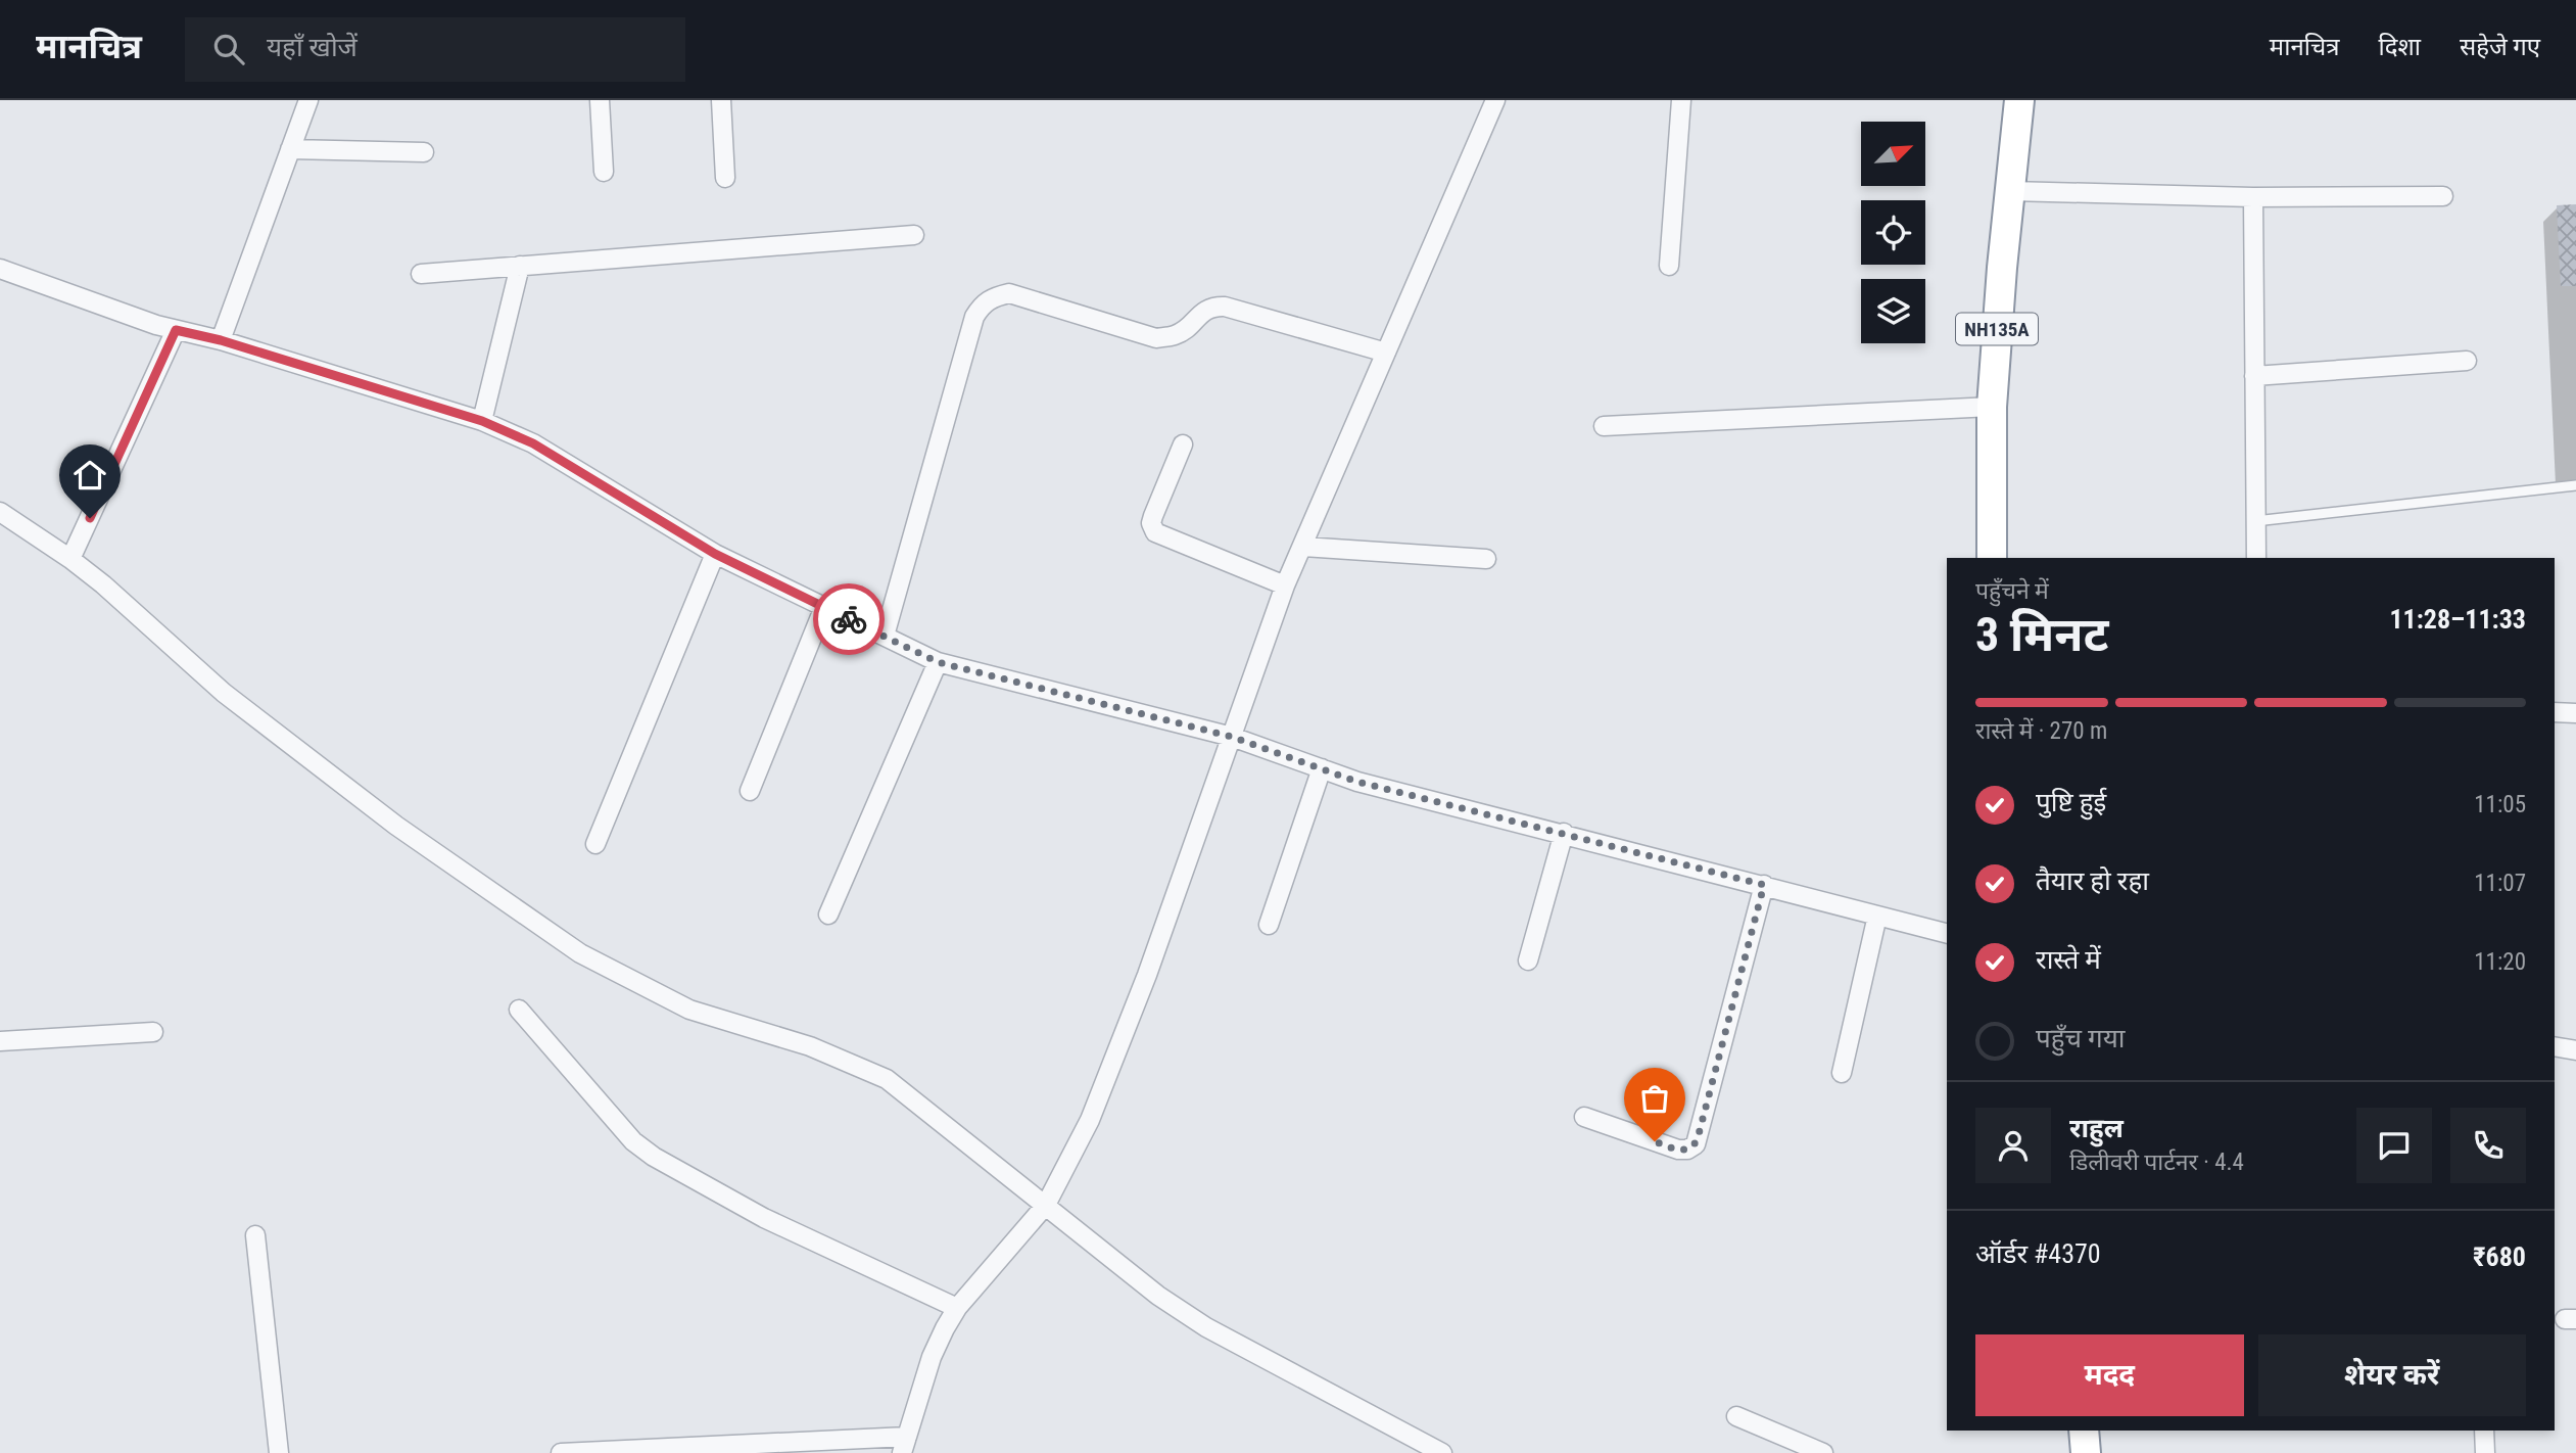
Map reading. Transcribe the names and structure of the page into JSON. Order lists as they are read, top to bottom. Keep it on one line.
{"streets":{"highway":["NH135A"]},"north":"top right","page":{"header":"मानचित्र","search":"यहाँ खोजें","nav":["मानचित्र","दिशा","सहेजे गए"],"heading":["3 मिनट","पहुँचने में","11:28–11:33"],"panel":["राहुल","डिलीवरी पार्टनर · 4.4","ऑर्डर #4370","₹680"],"bar":"रास्ते में · 270 m","list":[["पुष्टि हुई","11:05"],["तैयार हो रहा","11:07"],["रास्ते में","11:20"],"पहुँच गया"],"buttons":["मदद","शेयर करें"]}}
